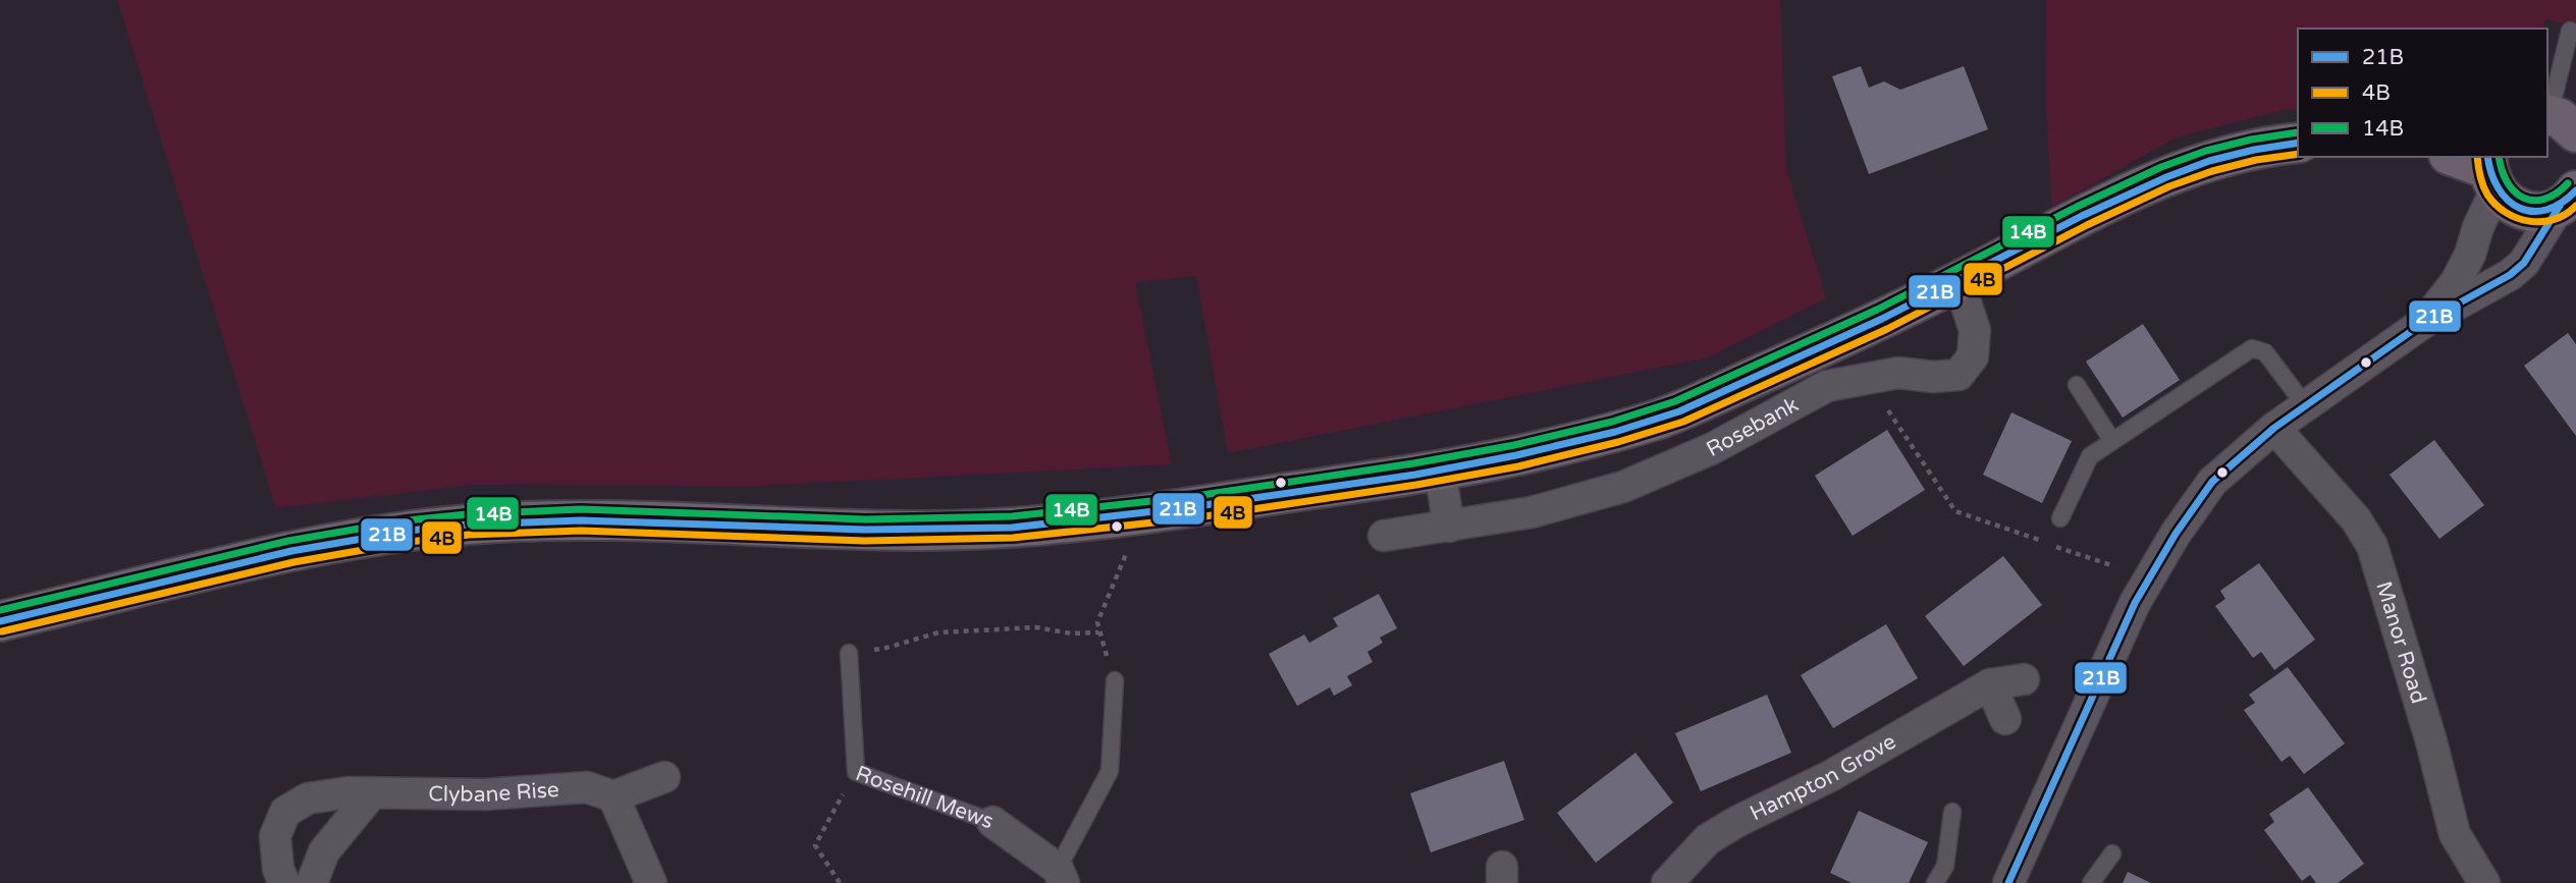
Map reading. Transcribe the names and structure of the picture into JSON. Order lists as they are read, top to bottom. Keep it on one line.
{"streets":{"street":["Rosebank","Manor Road","Hampton Grove","Clybane Rise","Rosehill Mews"]},"lines":["transit line 14B","transit line 21B","transit line 4B"],"legend":["21B","4B","14B"]}
